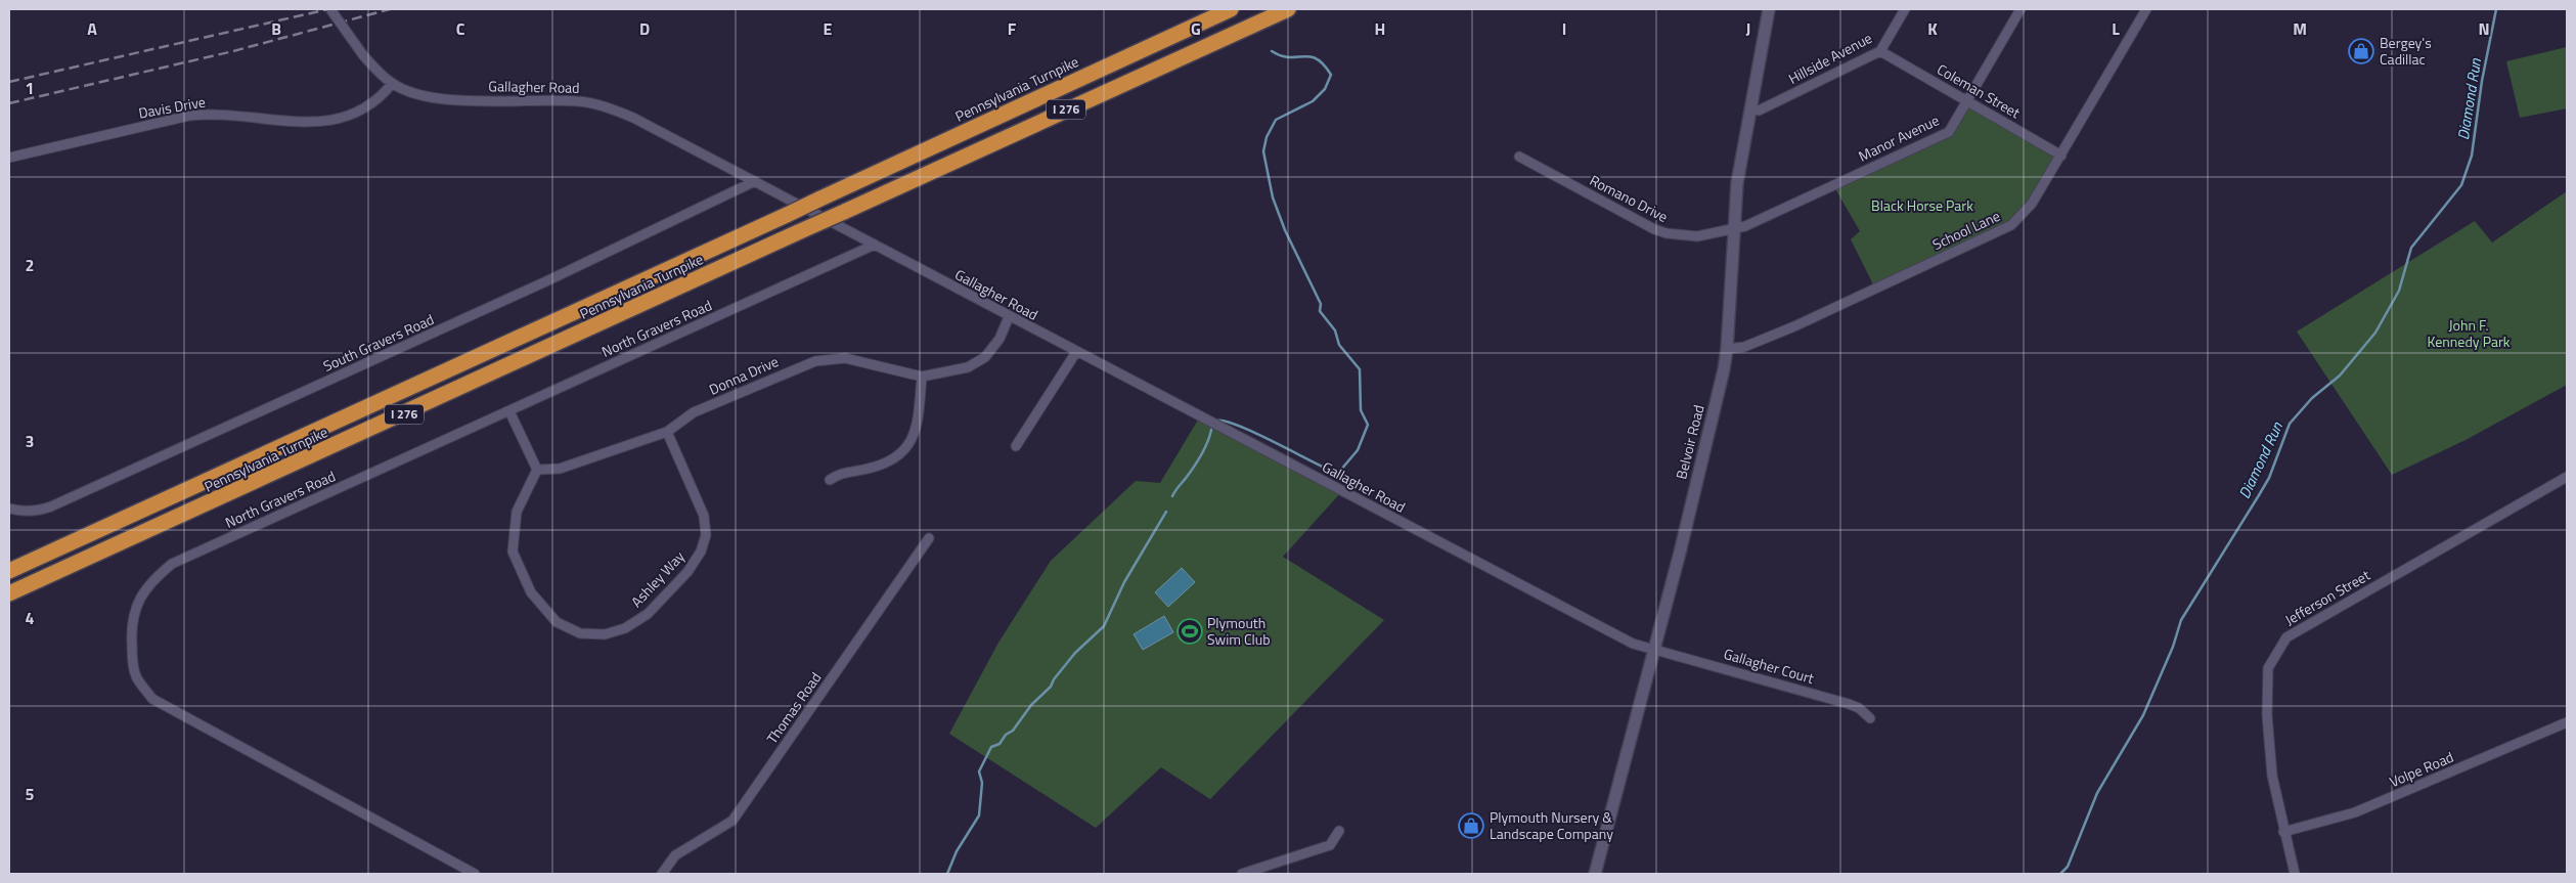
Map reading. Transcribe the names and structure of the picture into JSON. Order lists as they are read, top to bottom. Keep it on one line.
{"streets":{"highway":["Pennsylvania Turnpike","I 276"],"street":["Hillside Avenue","Gallagher Road","Coleman Street","Davis Drive","Manor Avenue","Romano Drive","School Lane","North Gravers Road","South Gravers Road","Donna Drive","Belvoir Road","Ashley Way","Jefferson Street","Gallagher Court","Thomas Road","Volpe Road"]},"crossings":[["Hillside Avenue","Coleman Street"],["Hillside Avenue","Belvoir Road"],["Gallagher Road","Davis Drive"],["Gallagher Road","North Gravers Road"],["Gallagher Road","South Gravers Road"],["Gallagher Road","Donna Drive"],["Gallagher Road","Belvoir Road"],["Gallagher Road","Gallagher Court"],["Coleman Street","Manor Avenue"],["Coleman Street","School Lane"],["Manor Avenue","Romano Drive"],["Manor Avenue","Belvoir Road"],["Romano Drive","Belvoir Road"],["School Lane","Belvoir Road"],["Donna Drive","Ashley Way"],["Belvoir Road","Gallagher Court"],["Jefferson Street","Volpe Road"]],"water":["Diamond Run"],"parks":["Black Horse Park","John F. Kennedy Park"],"places":{"shop":["Bergey's Cadillac","Plymouth Nursery & Landscape Company"],"sports":["Plymouth Swim Club"]},"grid":{"columns":["A","B","C","D","E","F","G","H","I","J","K","L","M","N"],"rows":["1","2","3","4","5"]}}
